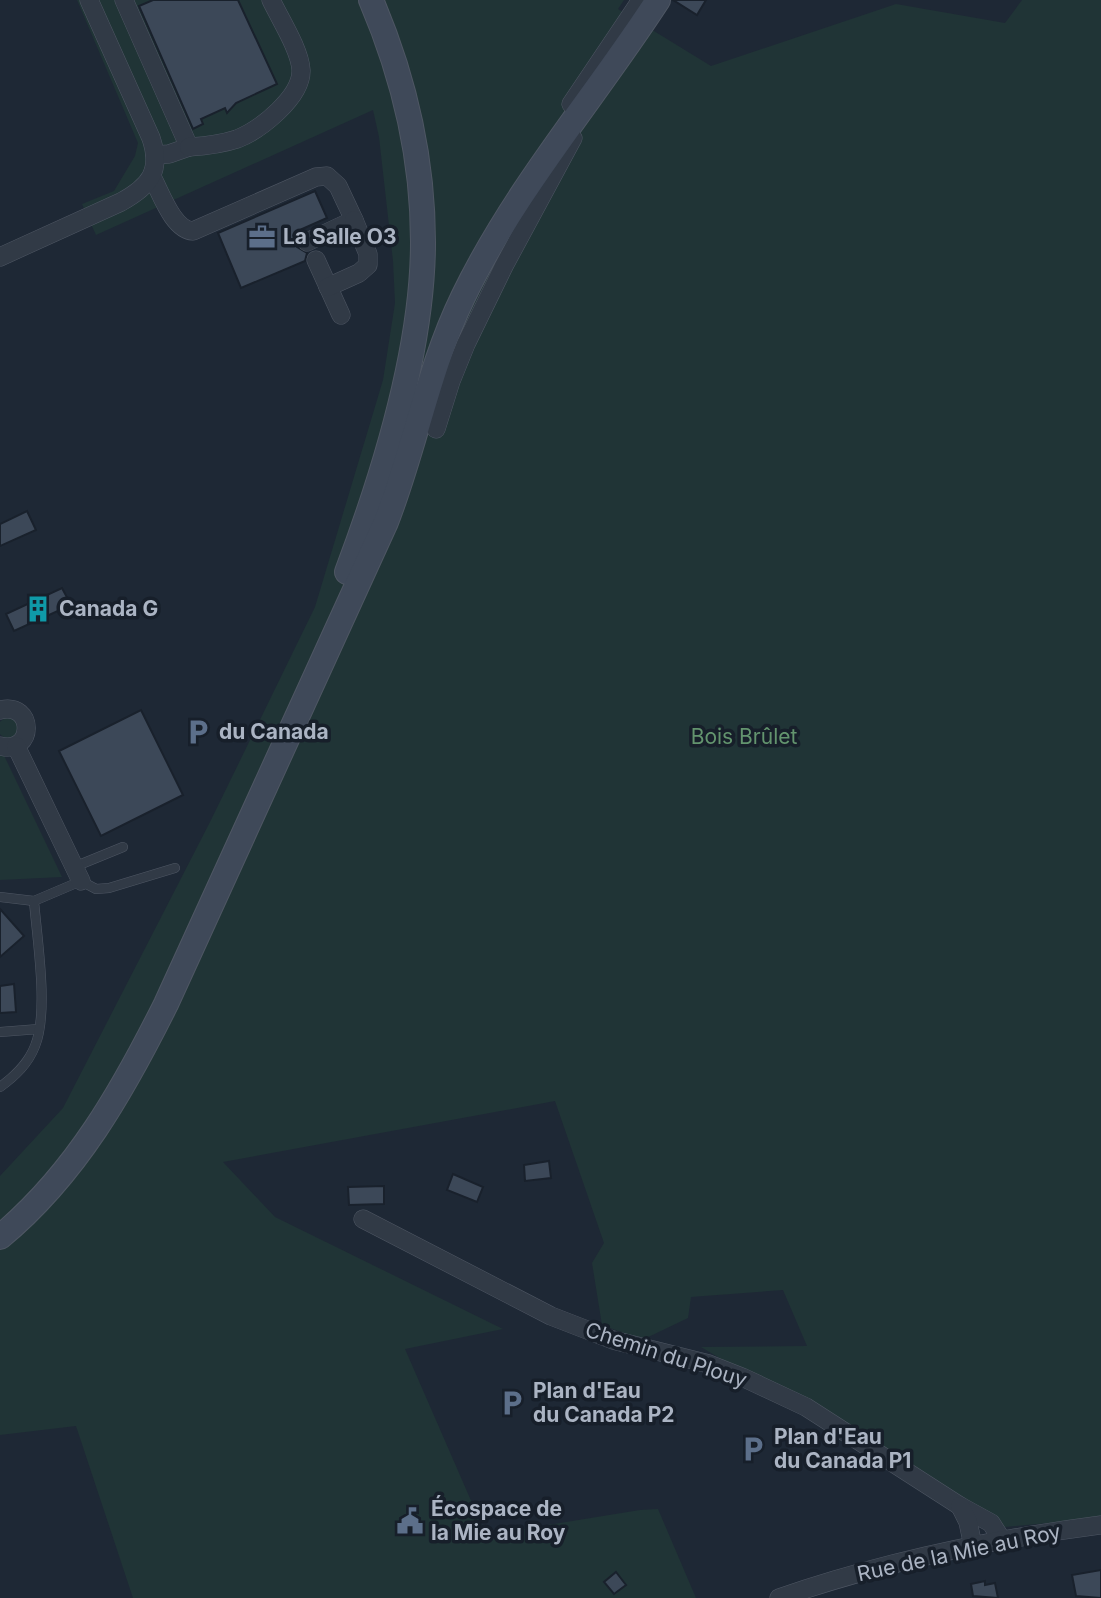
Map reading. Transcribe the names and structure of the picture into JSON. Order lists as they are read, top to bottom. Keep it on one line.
{"streets":{"street":["Chemin du Plouy","Rue de la Mie au Roy"]},"crossings":[["Chemin du Plouy","Rue de la Mie au Roy"]],"parks":["Bois Brûlet"],"places":{"office":["La Salle O3"],"building":["Canada G"],"parking":["du Canada","Plan d'Eau du Canada P2","Plan d'Eau du Canada P1"],"public building":["Écospace de la Mie au Roy"]}}
